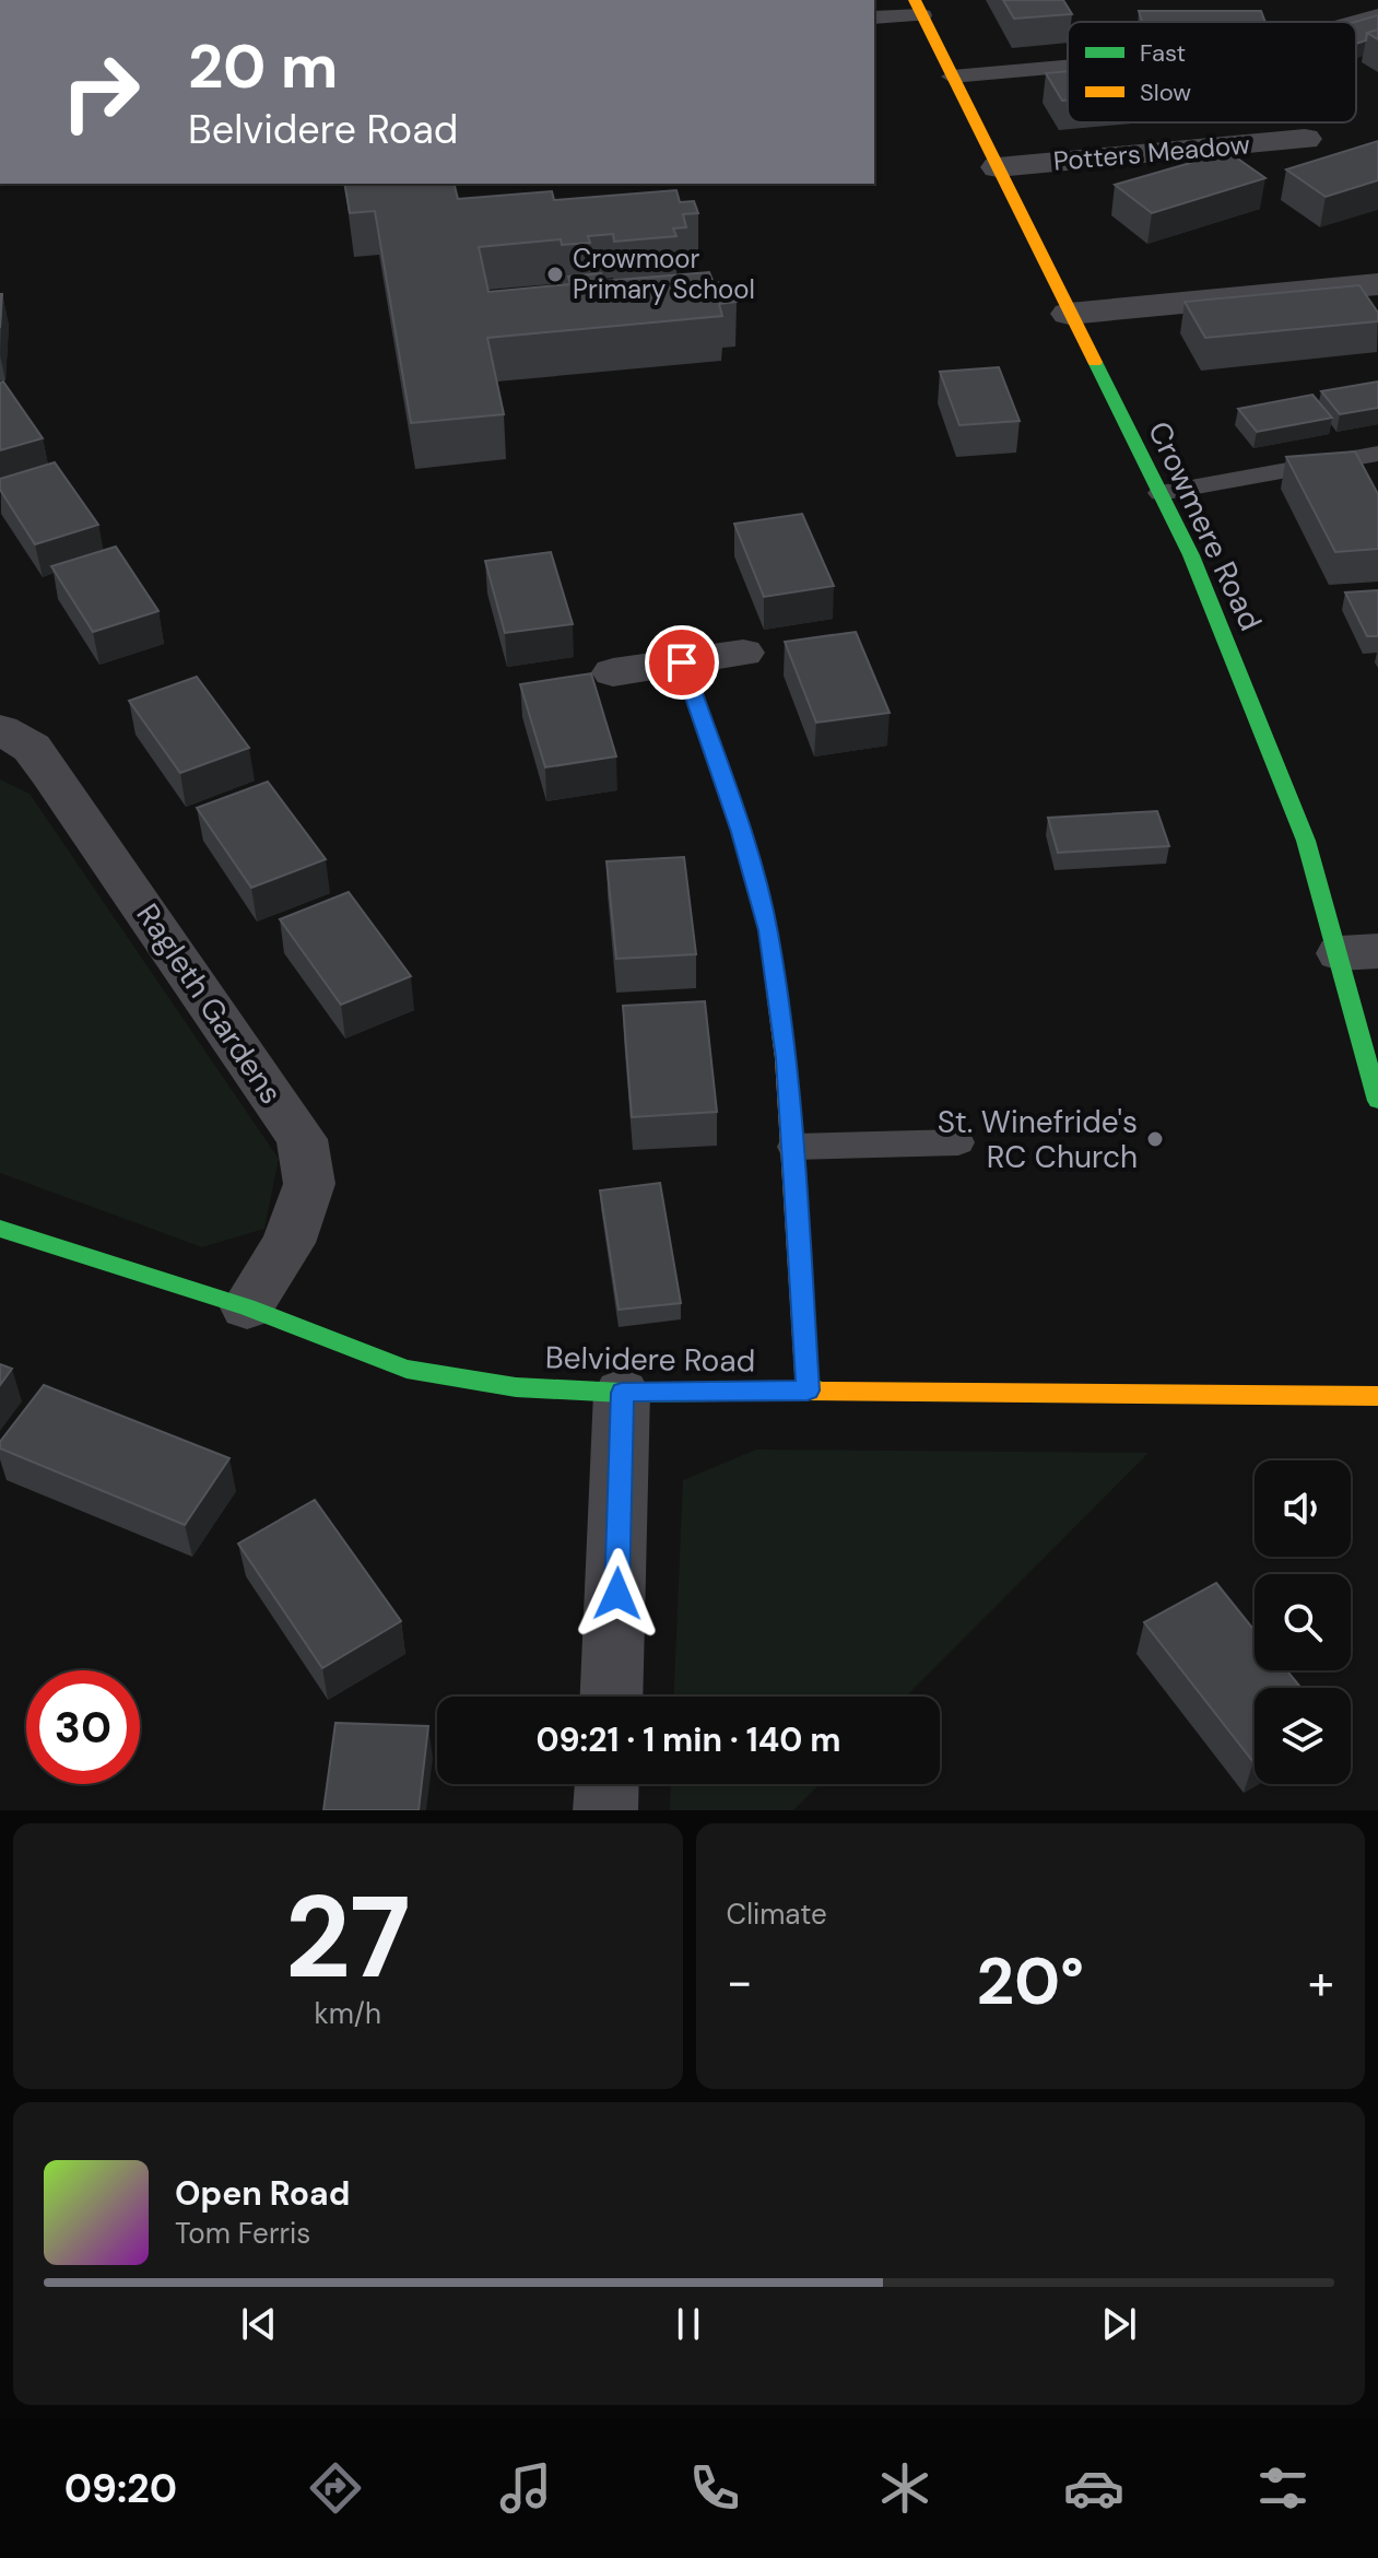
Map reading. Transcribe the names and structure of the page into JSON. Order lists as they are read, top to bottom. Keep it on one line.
{"streets":{"street":["Potters Meadow","Crowmere Road","Ragleth Gardens","Belvidere Road"]},"crossings":[["Potters Meadow","Crowmere Road"],["Ragleth Gardens","Belvidere Road"]],"places":["Crowmoor Primary School","St. Winefride's RC Church"],"legend":["Fast","Slow"],"page":{"turn":["20 m","Belvidere Road"],"limit":"30","trip":"09:21 · 1 min · 140 m","tile":[["27","km/h"],"Climate"],"heat":["−","20°","+"],"song":["Open Road","Tom Ferris"],"tabs":"09:20"}}
